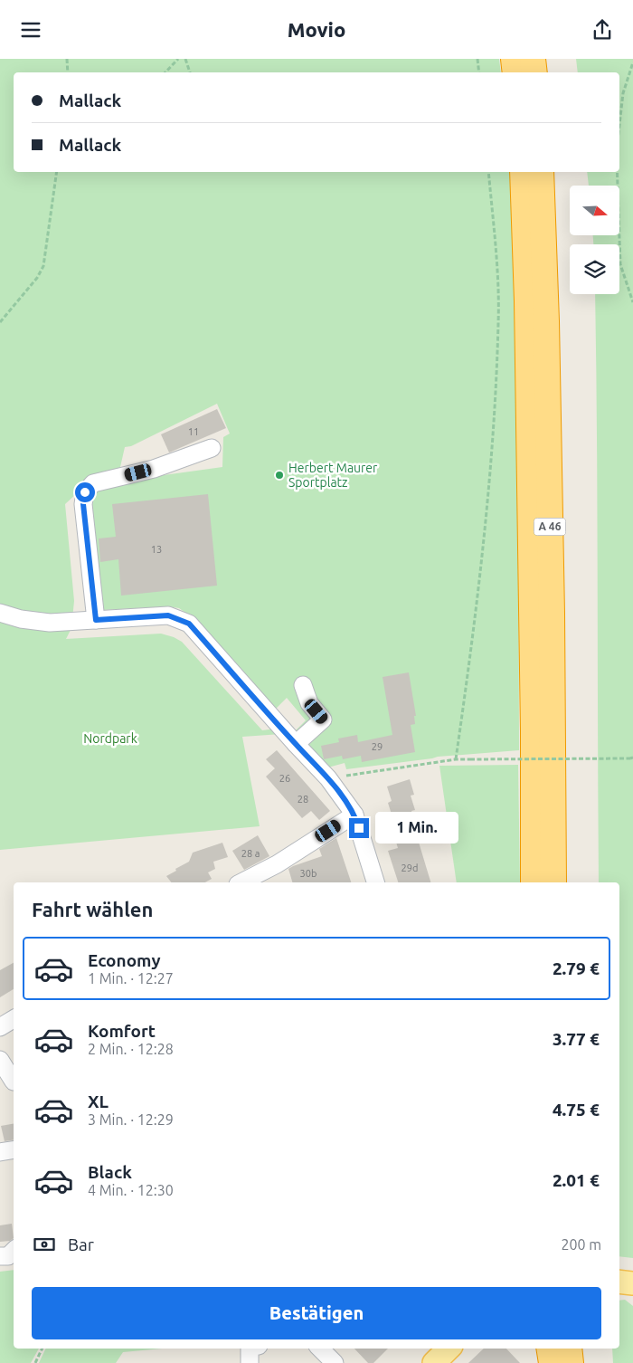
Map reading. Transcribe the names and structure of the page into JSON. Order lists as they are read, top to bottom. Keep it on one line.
{"streets":{"highway":["A 46"]},"parks":["Nordpark"],"places":["Herbert Maurer Sportplatz"],"house_numbers":["11","13","29","26","28","28 a","29d","30b"],"north":"right","page":{"header":"Movio","banner":["Mallack","Mallack"],"bubble":"1 Min.","heading":"Fahrt wählen","list":[{"name":"Economy","note":"1 Min. · 12:27","value":"2.79 €"},{"name":"Komfort","note":"2 Min. · 12:28","value":"3.77 €"},{"name":"XL","note":"3 Min. · 12:29","value":"4.75 €"},{"name":"Black","note":"4 Min. · 12:30","value":"2.01 €"}],"pay":["Bar","200 m"],"buttons":"Bestätigen"}}
